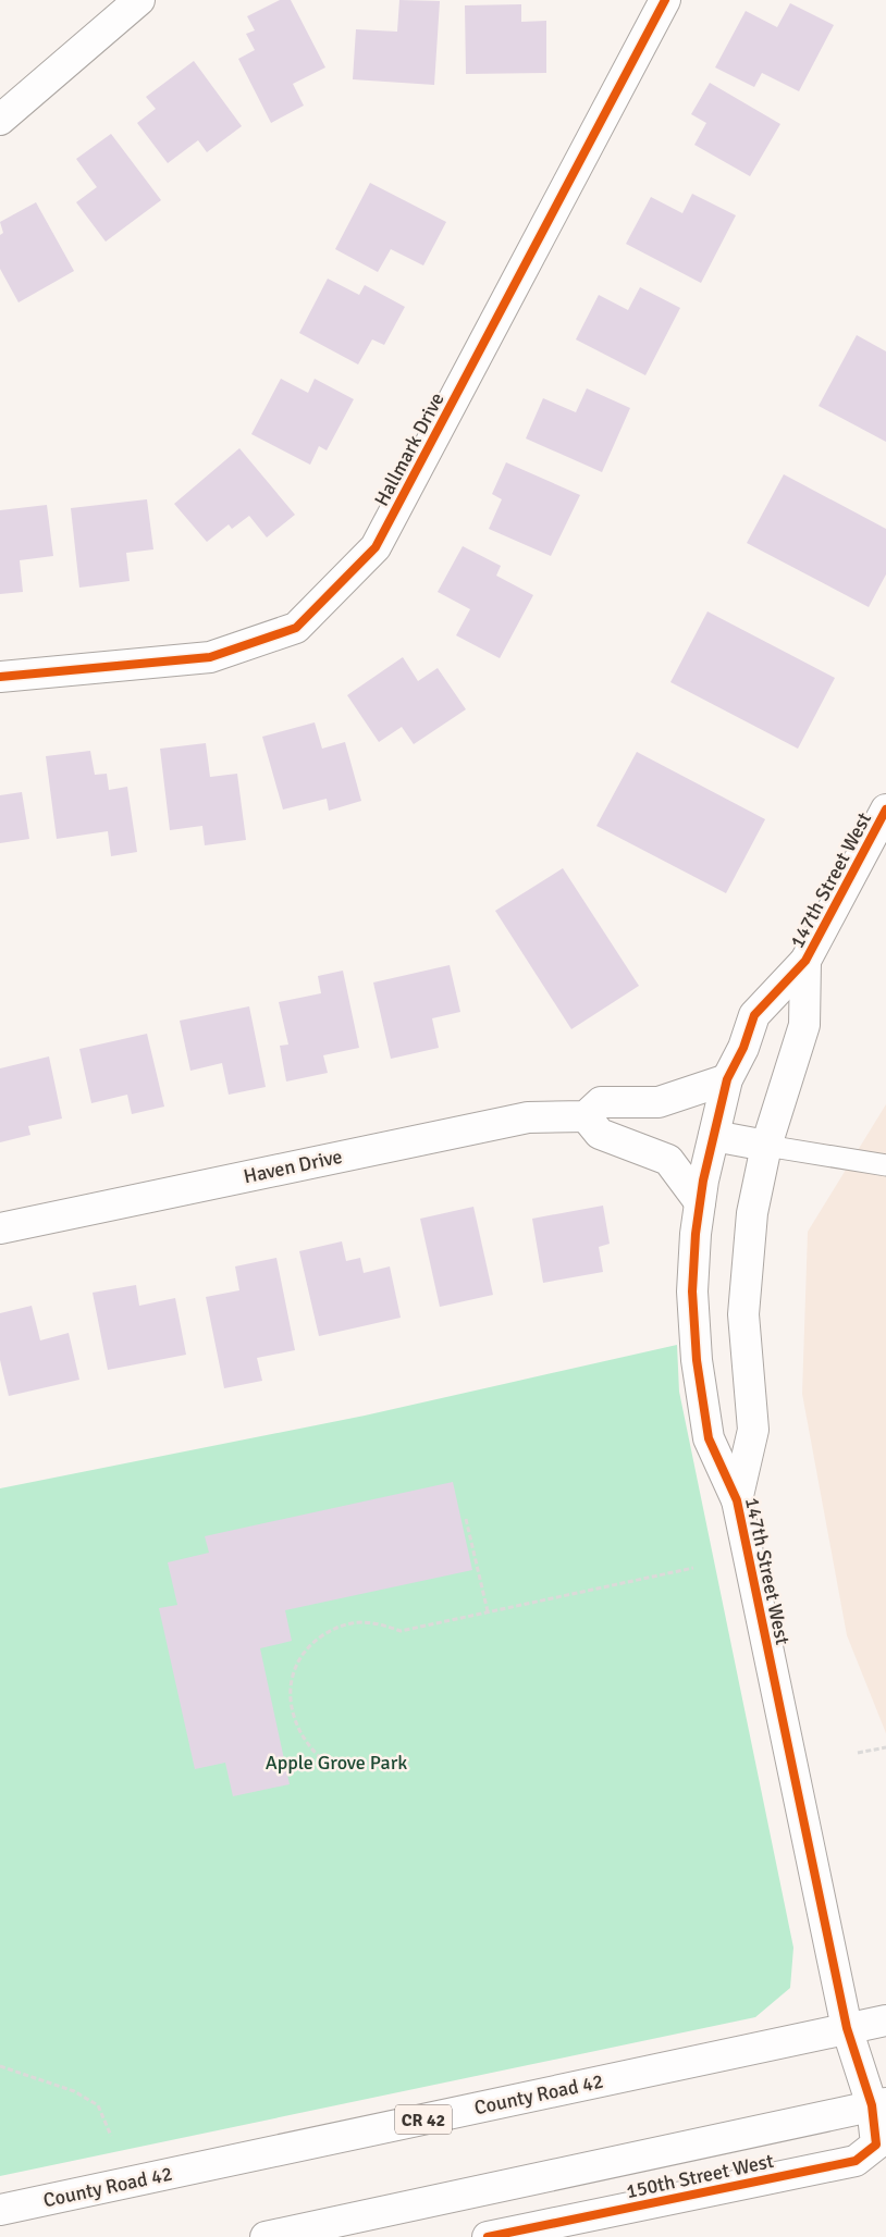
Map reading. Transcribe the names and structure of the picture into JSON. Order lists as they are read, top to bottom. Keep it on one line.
{"streets":{"main road":["Hallmark Drive","147th Street West","Haven Drive","County Road 42","CR 42","150th Street West"]},"crossings":[["147th Street West","County Road 42"],["147th Street West","150th Street West"]],"parks":["Apple Grove Park"]}
